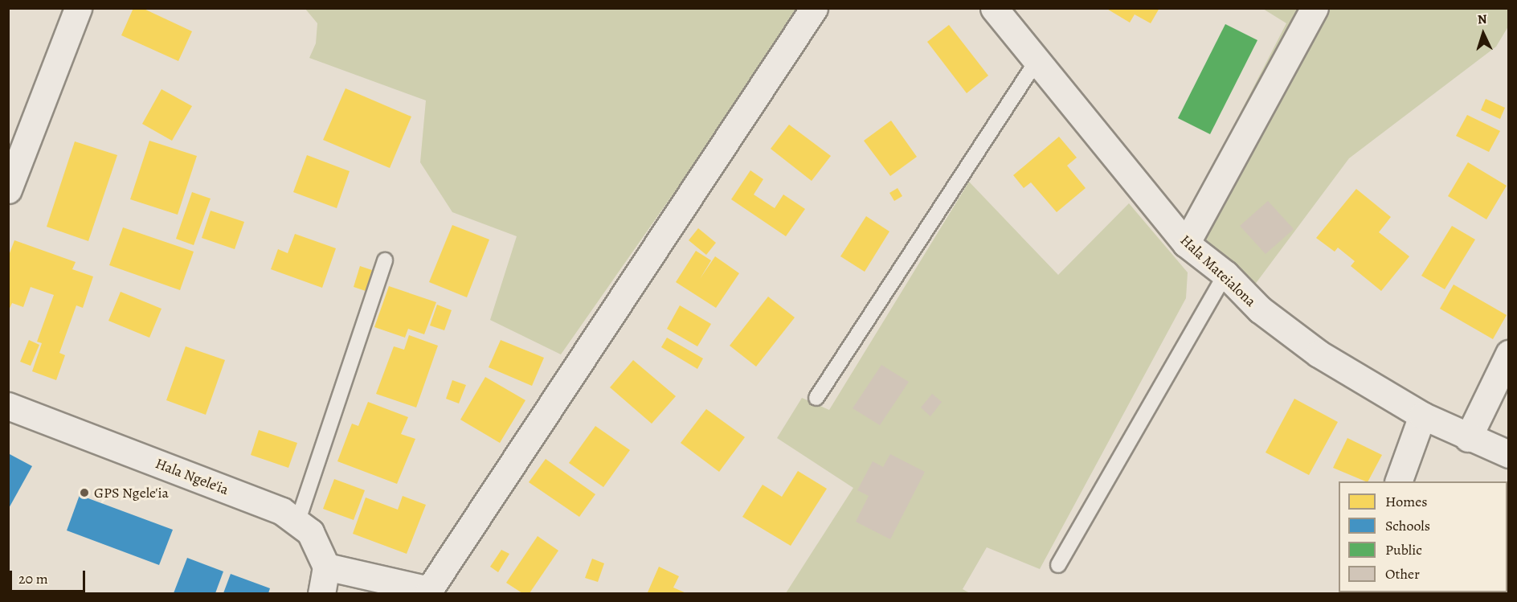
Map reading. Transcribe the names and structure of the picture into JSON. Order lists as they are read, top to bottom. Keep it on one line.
{"streets":{"street":["Hala Mateialona","Hala Ngele'ia"]},"places":["GPS Ngele'ia"],"legend":["Homes","Schools","Public","Other"],"scale_bar":"20 m","north":"top"}
